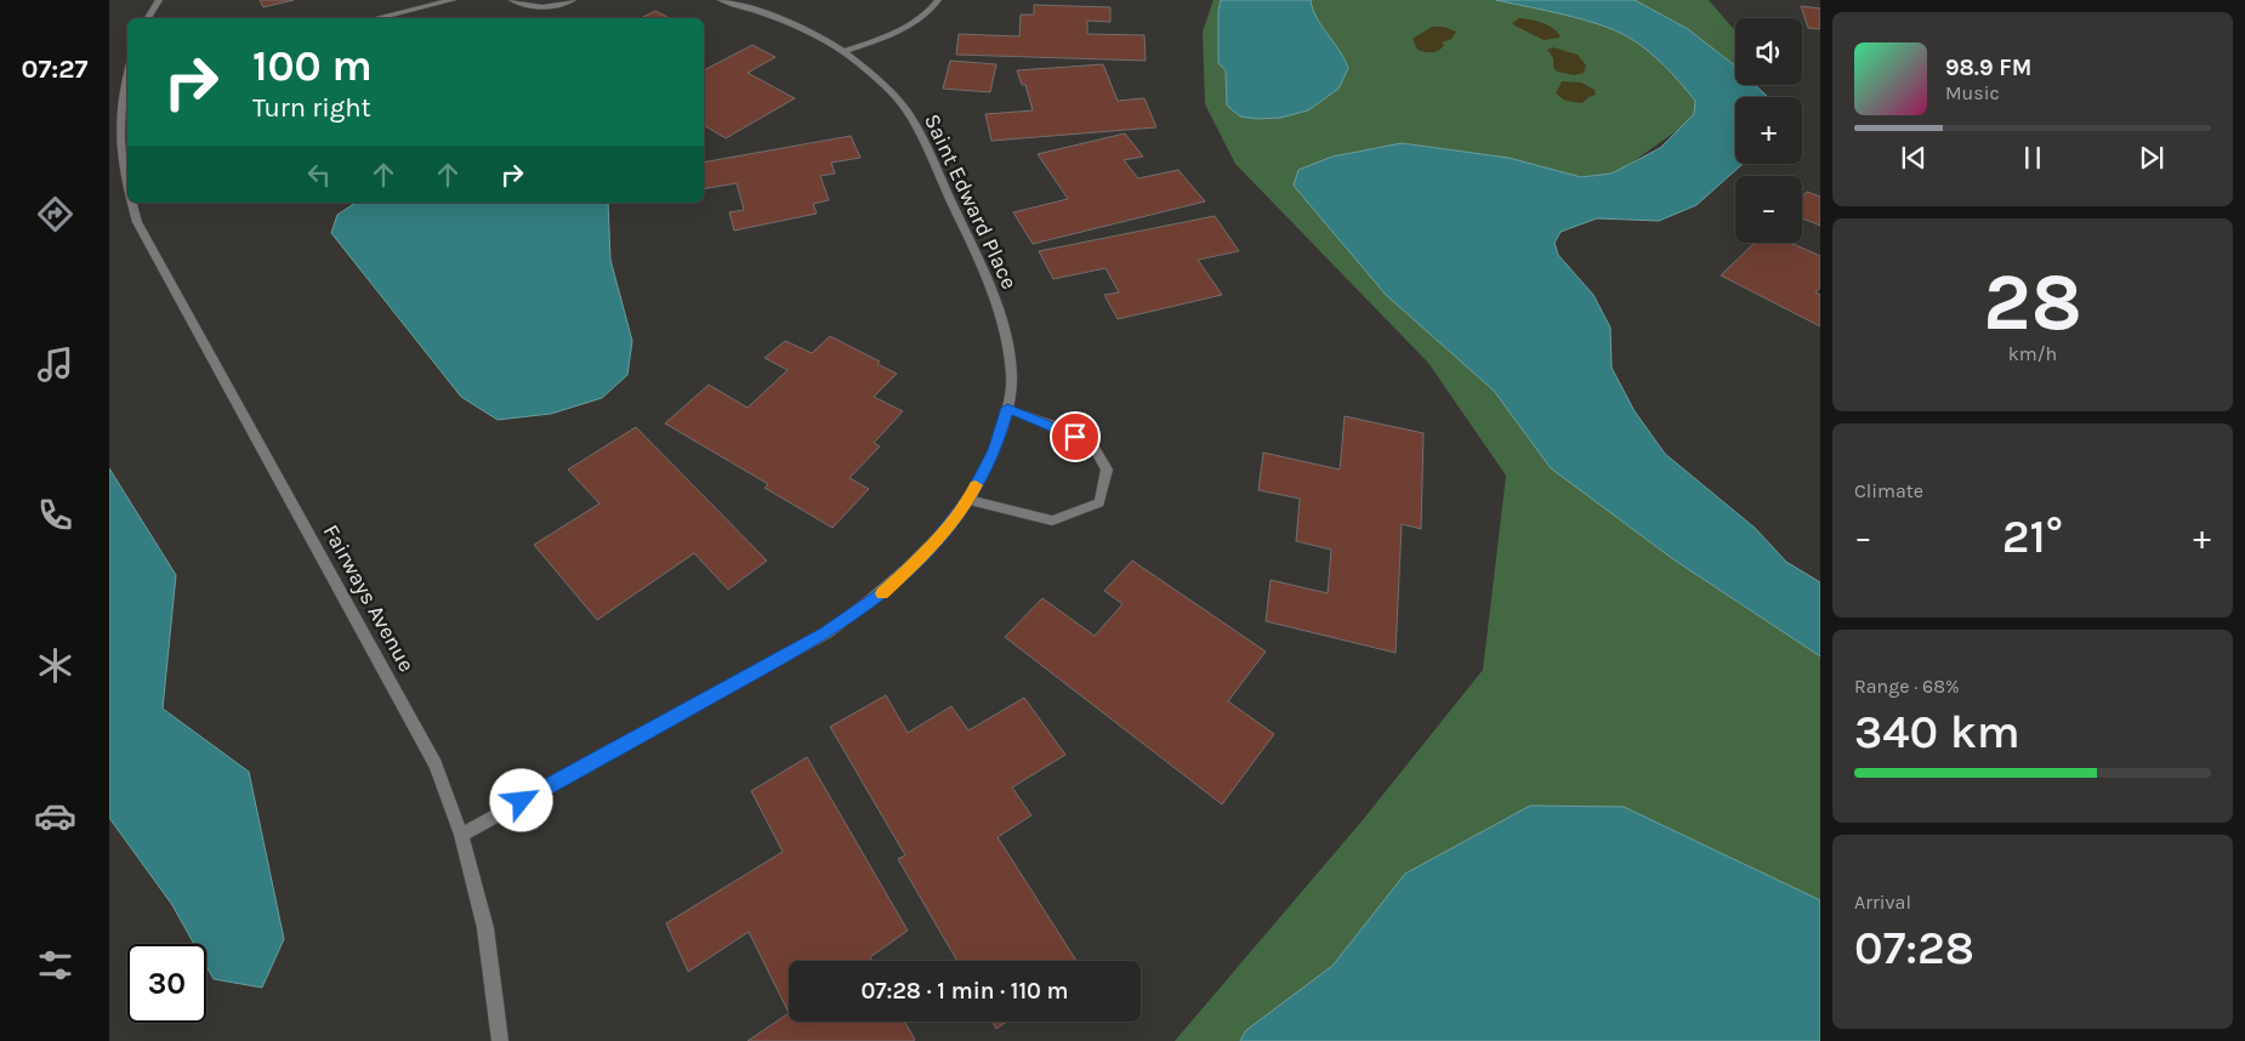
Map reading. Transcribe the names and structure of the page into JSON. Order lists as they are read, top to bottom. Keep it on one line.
{"streets":{"street":["Saint Edward Place","Fairways Avenue"]},"crossings":[["Saint Edward Place","Fairways Avenue"]],"page":{"tabs":"07:27","map_buttons":["+","−"],"turn":["100 m","Turn right"],"song":["98.9 FM","Music"],"tile":[["28","km/h"],"Climate",["Range · 68%","340 km"],["Arrival","07:28"]],"heat":["−","21°","+"],"limit":"30","trip":"07:28 · 1 min · 110 m"}}
